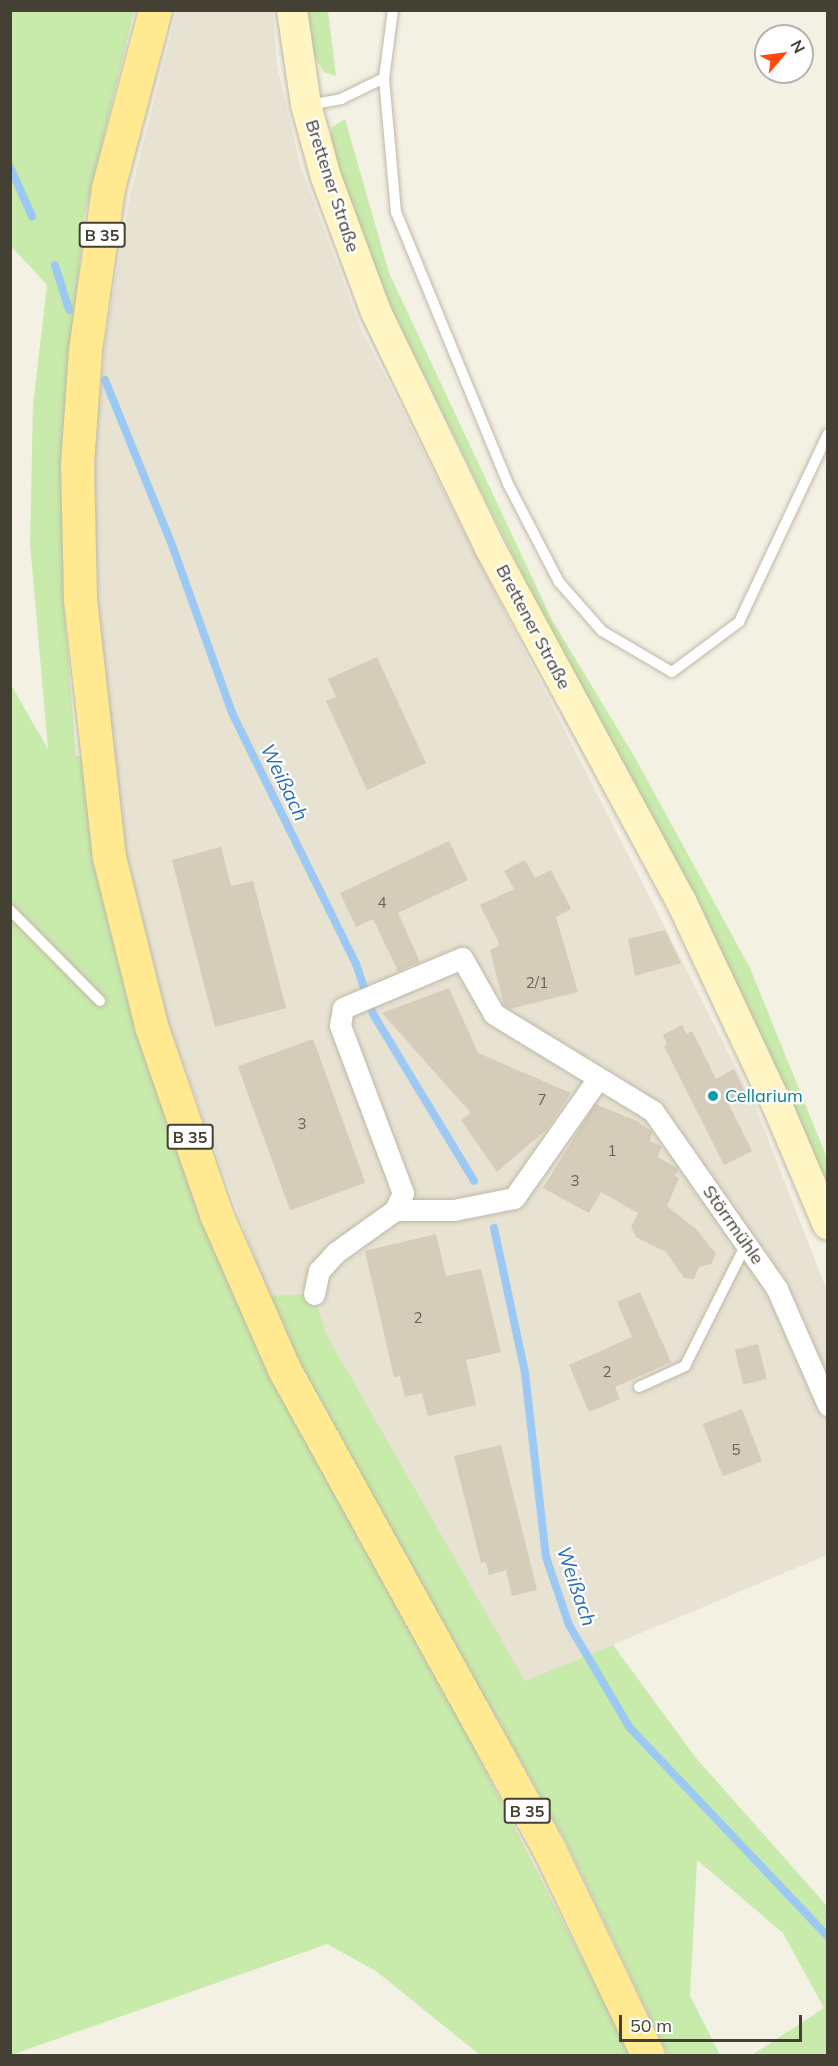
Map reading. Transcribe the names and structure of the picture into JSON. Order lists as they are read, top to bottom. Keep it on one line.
{"streets":{"main road":["B 35"],"street":["Brettener Straße","Störrmühle"]},"water":["Weißach"],"places":["Cellarium"],"house_numbers":["4","2/1","7","3","1","3","2","2","5"],"scale_bar":"50 m","north":"top right"}
